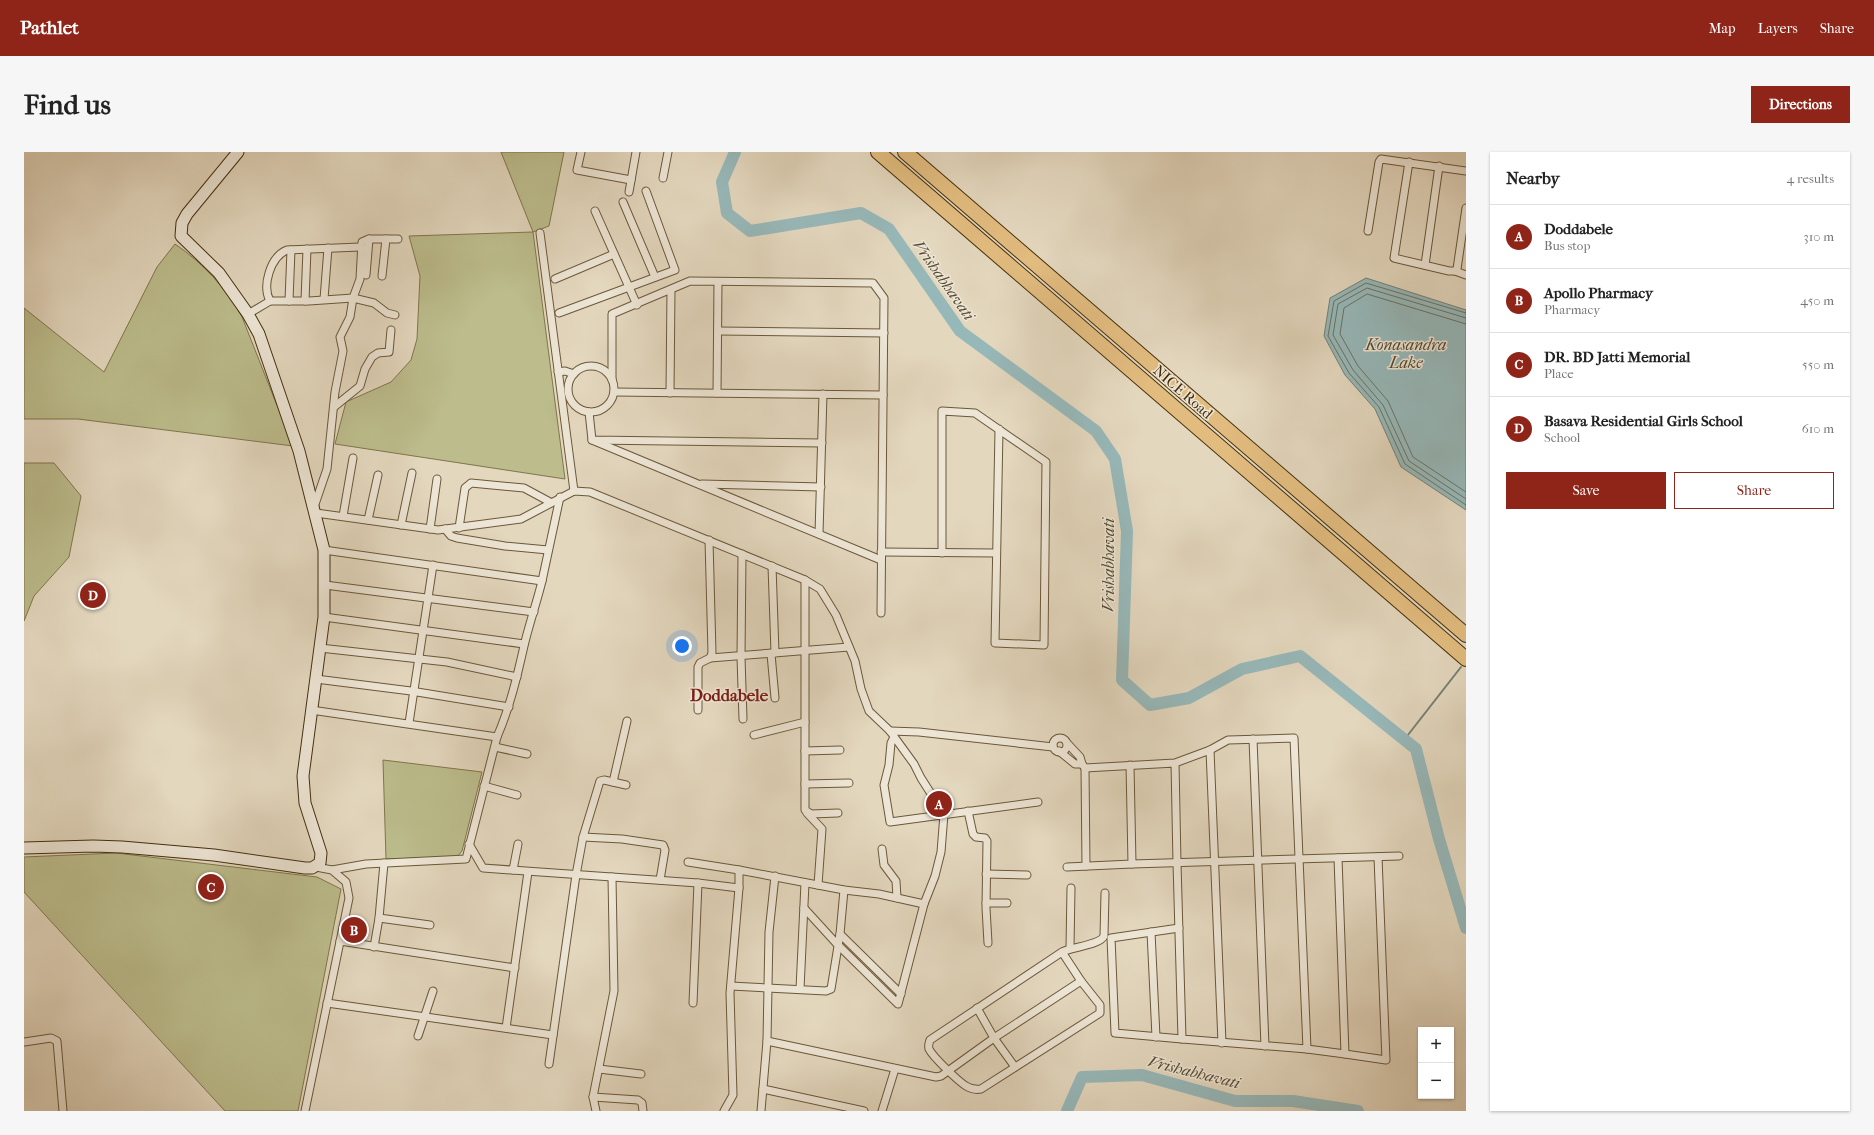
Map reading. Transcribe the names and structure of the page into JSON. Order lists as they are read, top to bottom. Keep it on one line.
{"streets":{"highway":["NICE Road"]},"districts":["Doddabele"],"water":["Vrishabhavati","Konasandra Lake"],"page":{"header":"Pathlet","nav":["Map","Layers","Share"],"buttons":["Directions",["Save","Share"]],"title":"Find us","heading":["Nearby","4 results"],"list":[{"mark":"A","name":"Doddabele","note":"Bus stop","value":"310 m"},{"mark":"B","name":"Apollo Pharmacy","note":"Pharmacy","value":"450 m"},{"mark":"C","name":"DR. BD Jatti Memorial","note":"Place","value":"550 m"},{"mark":"D","name":"Basava Residential Girls School","note":"School","value":"610 m"}],"pins":["D","A","C","B"],"map_buttons":["+","−"]}}
